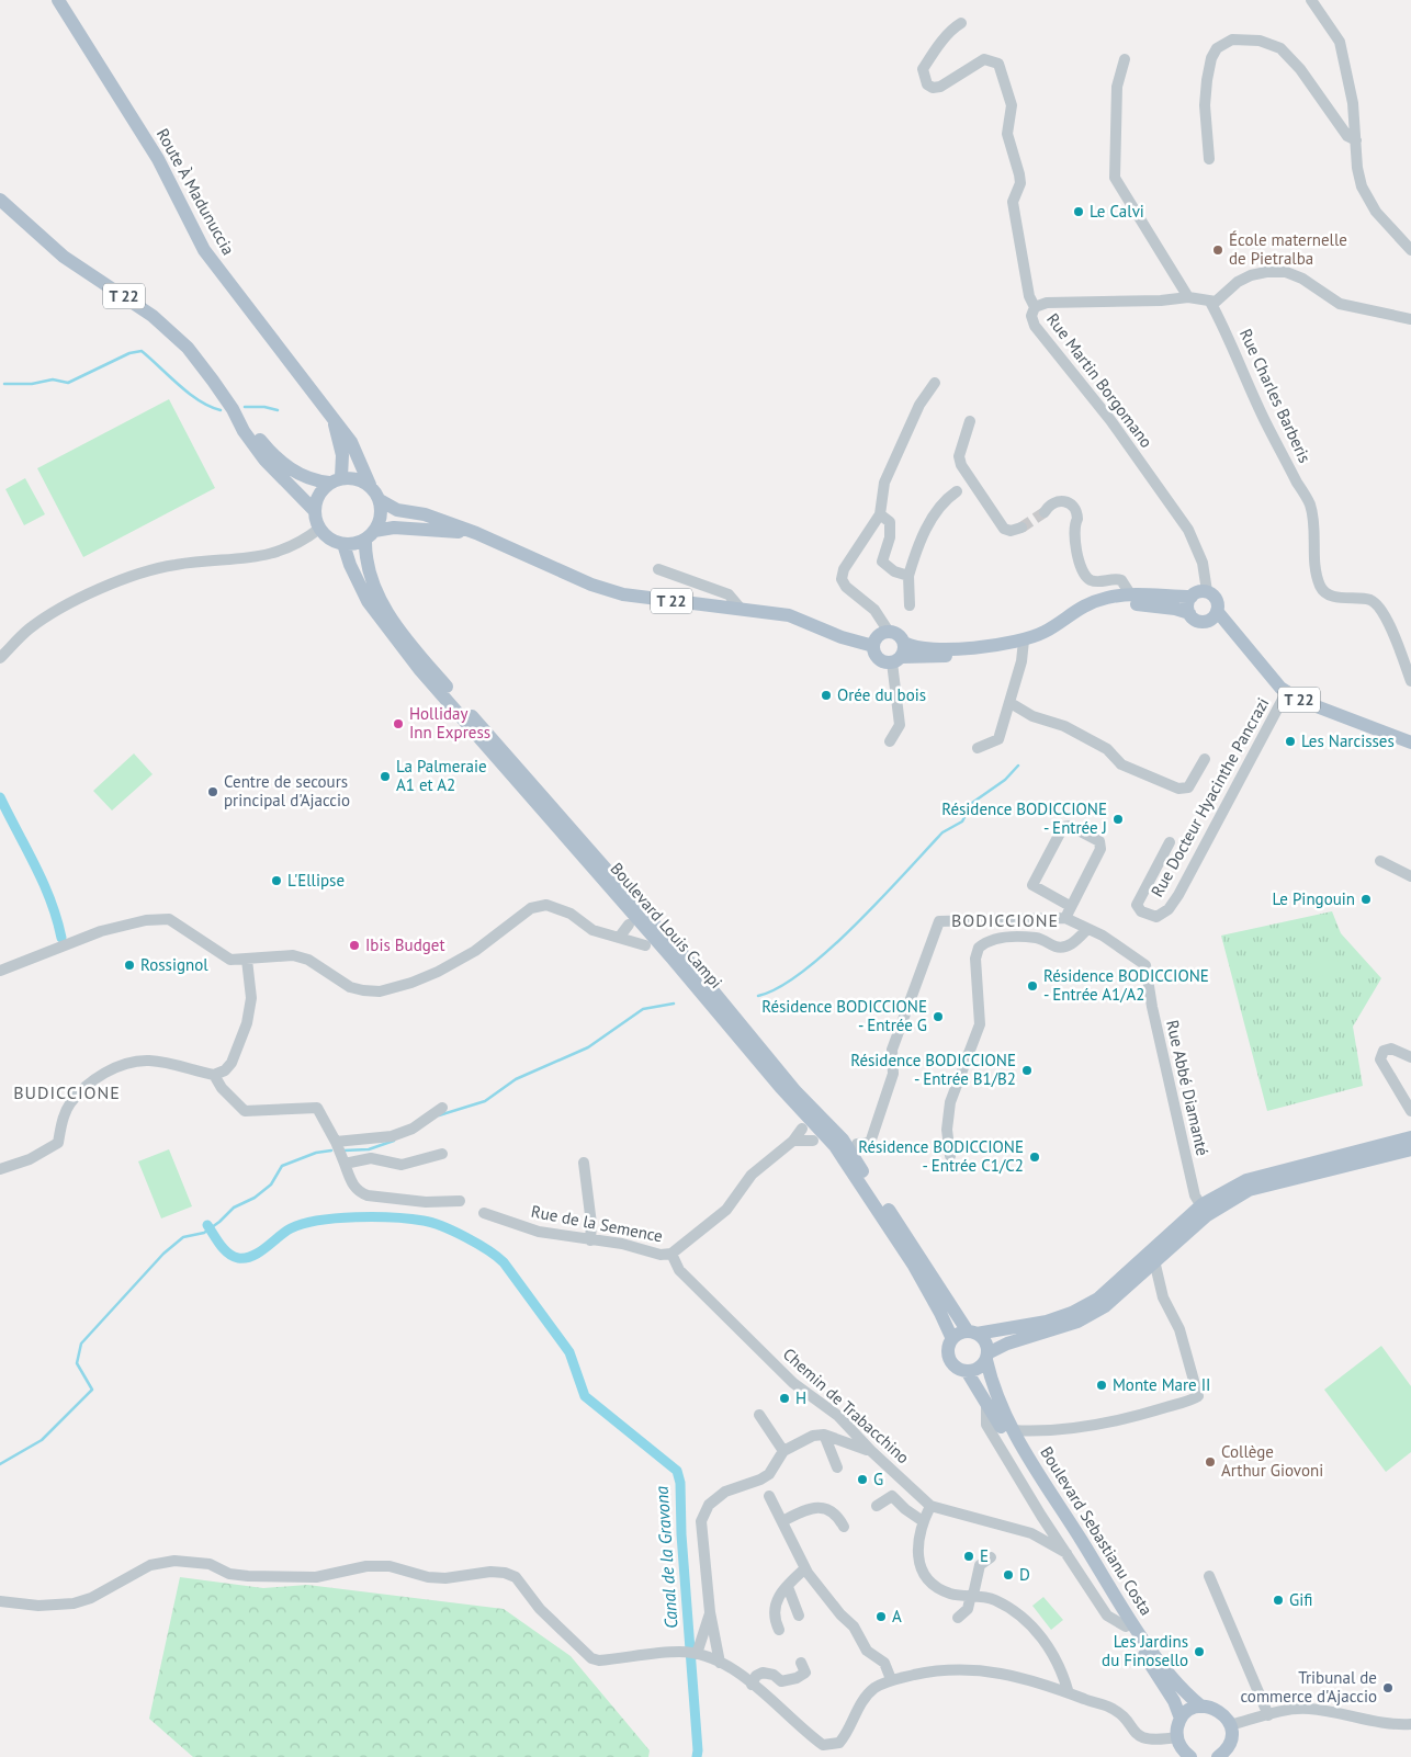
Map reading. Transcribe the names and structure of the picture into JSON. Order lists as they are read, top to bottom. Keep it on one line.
{"streets":{"main road":["Route À Madunuccia","T 22","Boulevard Louis Campi","Boulevard Sebastianu Costa"],"street":["Rue Martin Borgomano","Rue Charles Barberis","Rue Docteur Hyacinthe Pancrazi","Rue Abbé Diamanté","Rue de la Semence","Chemin de Trabacchino"]},"crossings":[["Route À Madunuccia","T 22"],["Route À Madunuccia","Boulevard Louis Campi"],["T 22","Rue Martin Borgomano"],["T 22","Rue Docteur Hyacinthe Pancrazi"],["T 22","Boulevard Louis Campi"],["Rue Martin Borgomano","Rue Charles Barberis"],["Boulevard Louis Campi","Boulevard Sebastianu Costa"],["Rue de la Semence","Chemin de Trabacchino"]],"districts":["BODICCIONE","BUDICCIONE"],"water":["Canal de la Gravona"],"places":["Le Calvi","École maternelle de Pietralba","Orée du bois","Holliday Inn Express","Les Narcisses","La Palmeraie A1 et A2","Centre de secours principal d'Ajaccio","Résidence BODICCIONE - Entrée J","L'Ellipse","Le Pingouin","Ibis Budget","Rossignol","Résidence BODICCIONE - Entrée A1/A2","Résidence BODICCIONE - Entrée G","Résidence BODICCIONE - Entrée B1/B2","Résidence BODICCIONE - Entrée C1/C2","Monte Mare II","H","Collège Arthur Giovoni","G","E","D","Gifi","A","Les Jardins du Finosello","Tribunal de commerce d'Ajaccio"]}
